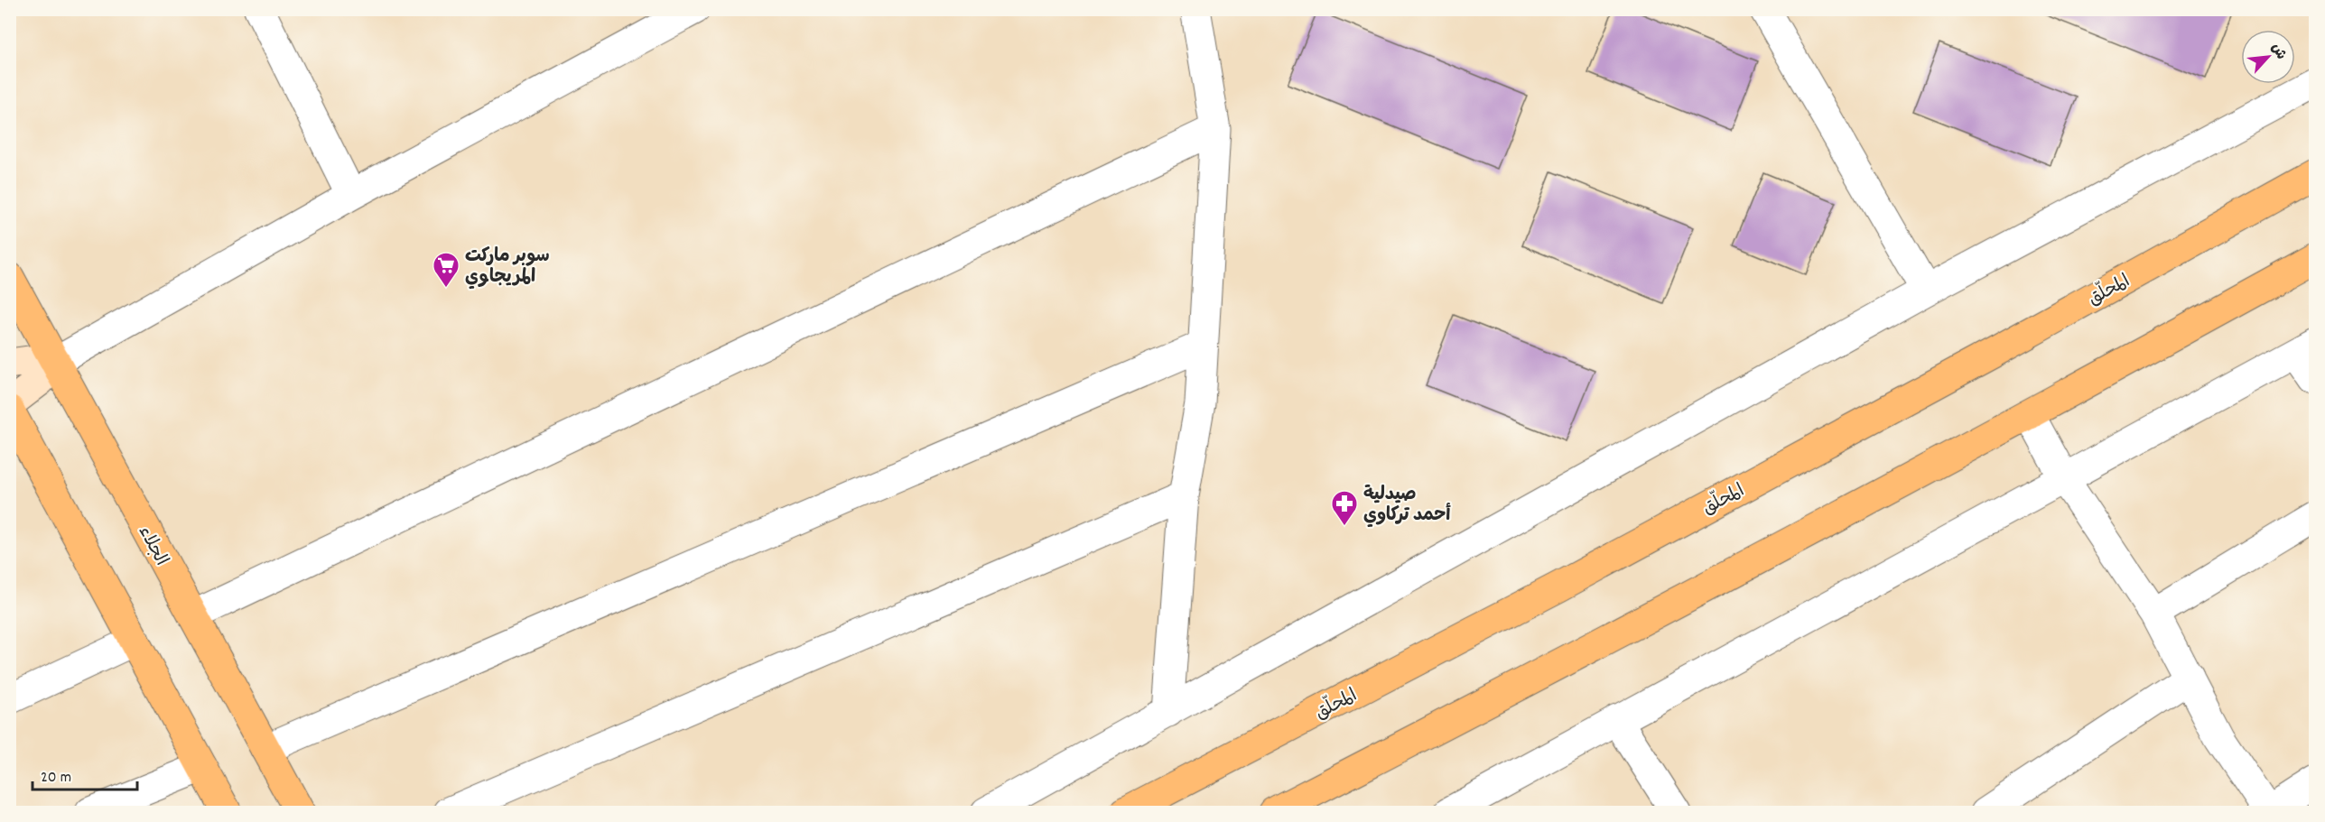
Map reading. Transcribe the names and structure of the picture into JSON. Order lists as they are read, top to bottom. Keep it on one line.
{"streets":{"highway":["المحلّق","الجلاء"]},"places":{"supermarket":["سوبر ماركت المريجاوي"],"pharmacy":["صيدلية أحمد تركاوي"]},"scale_bar":"20 m","north":"top right"}
